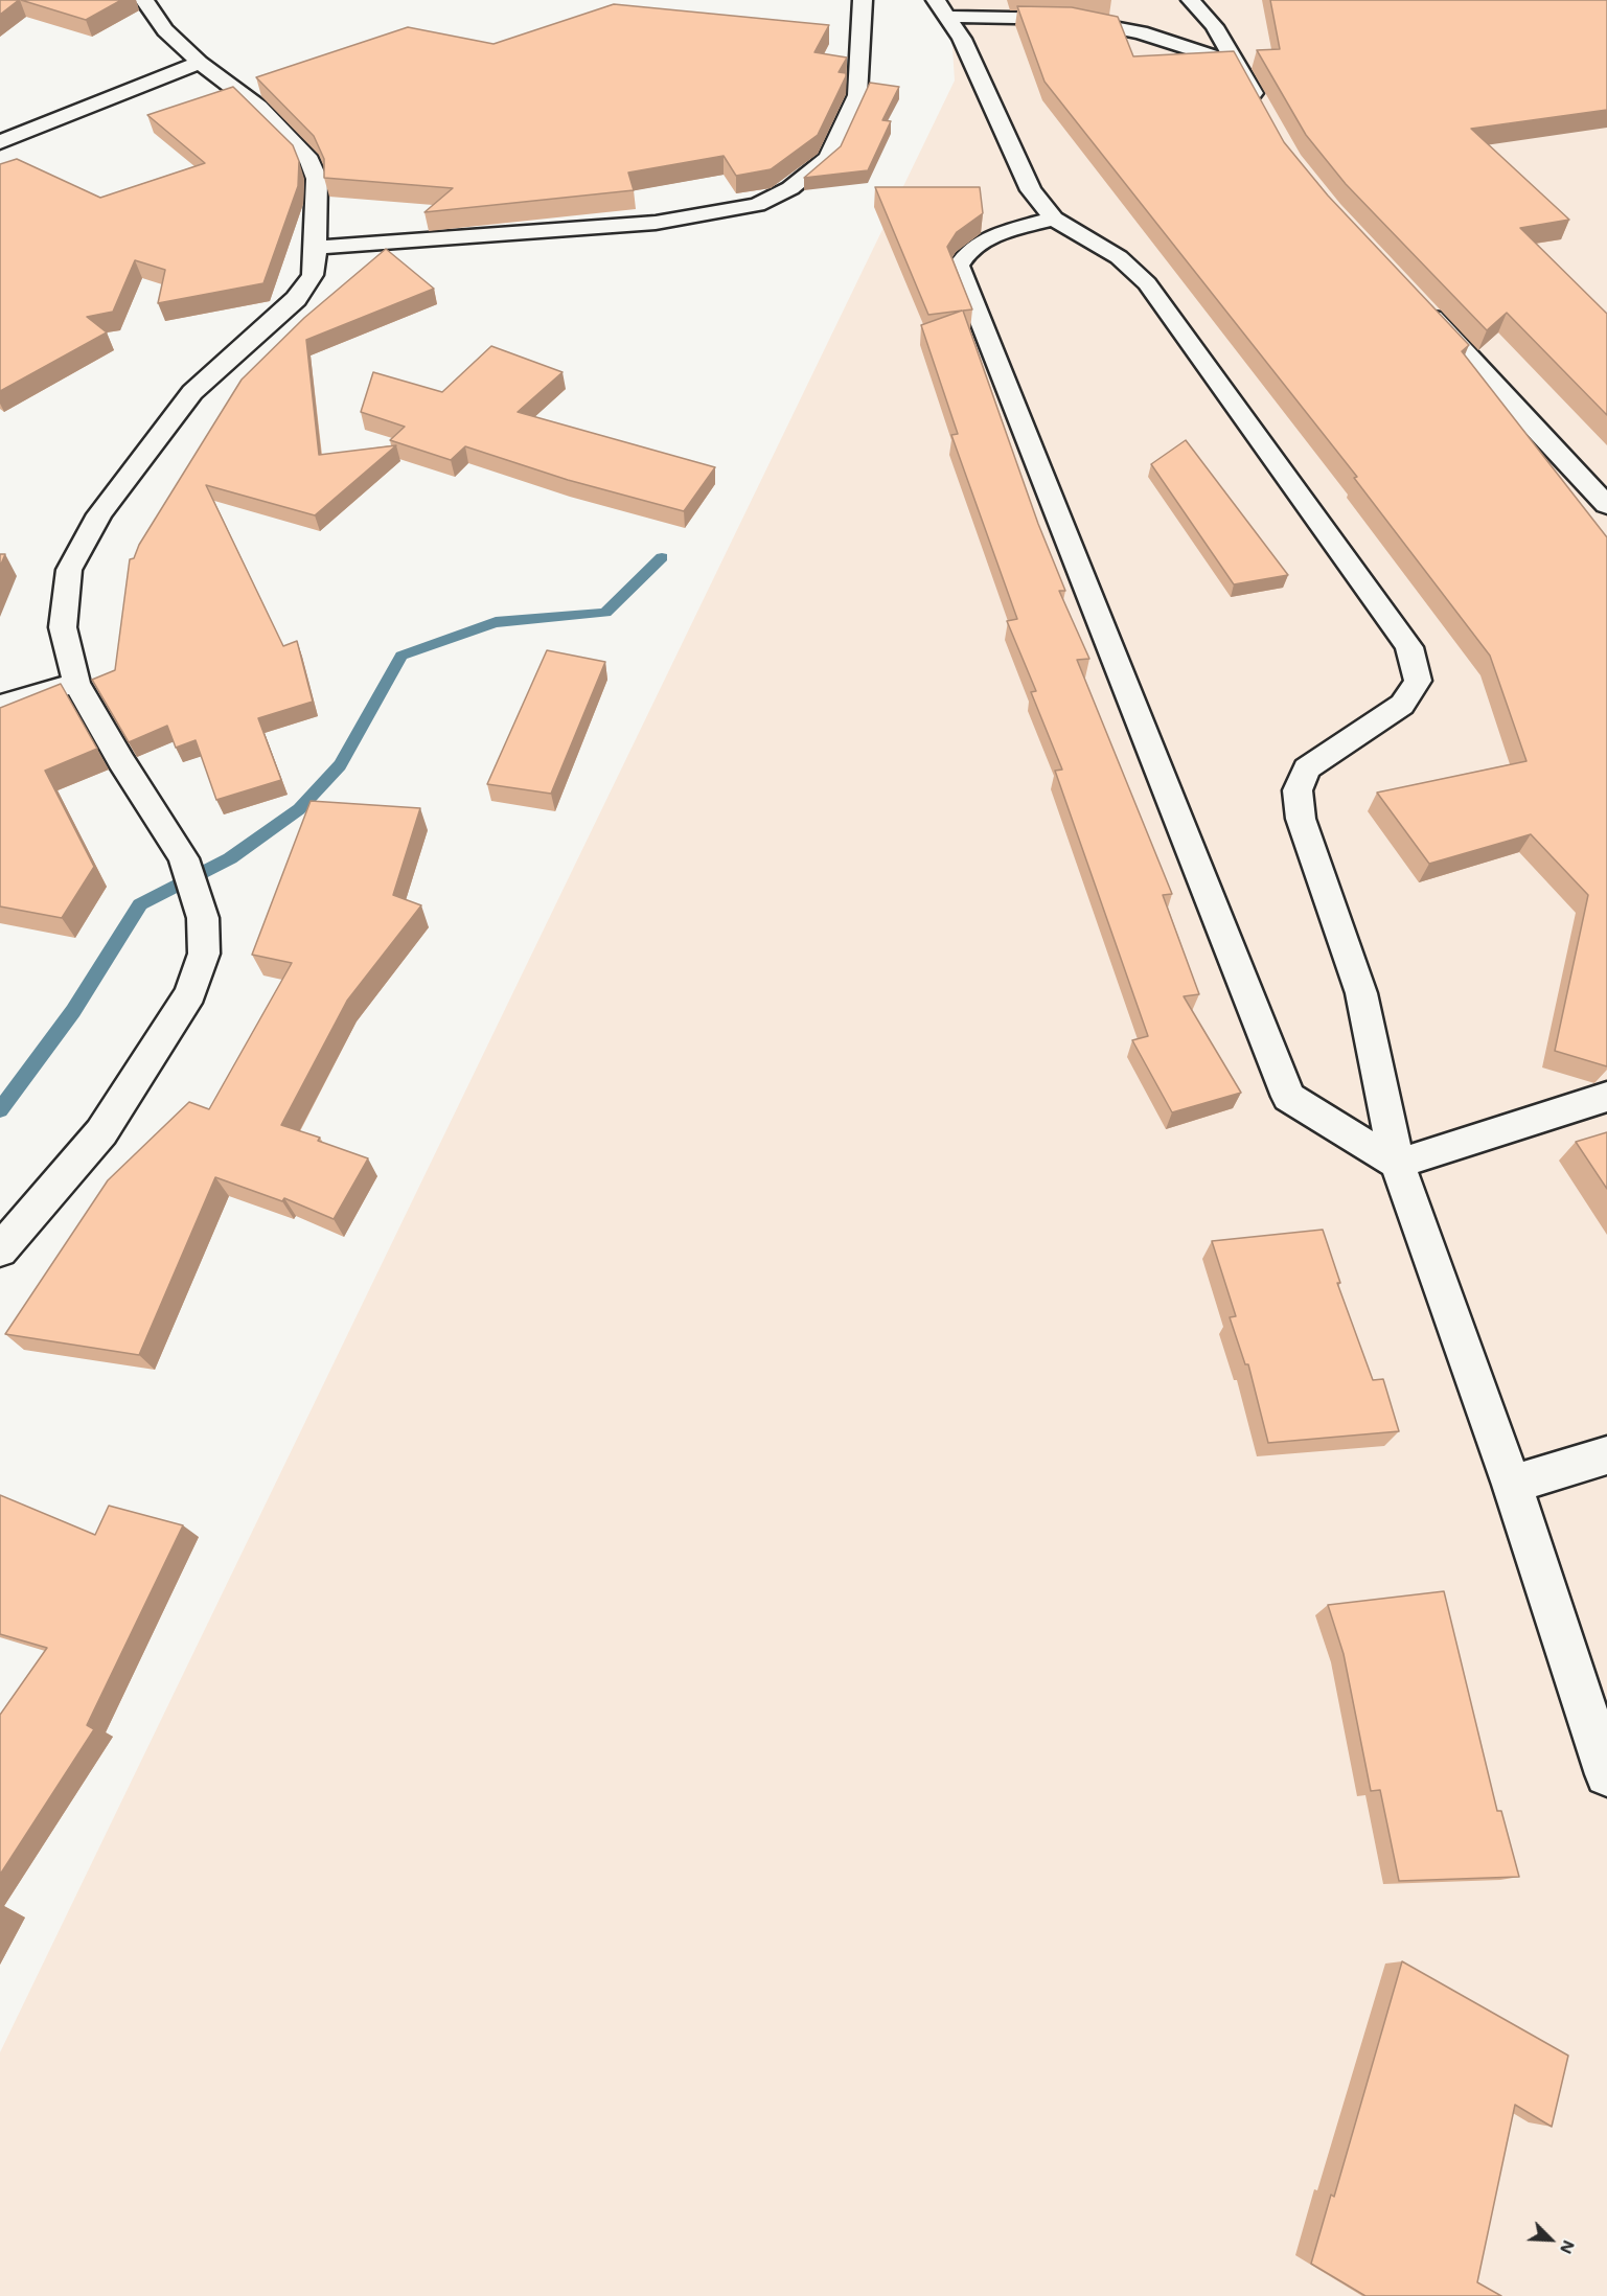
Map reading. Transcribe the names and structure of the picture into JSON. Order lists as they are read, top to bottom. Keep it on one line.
{"north":"bottom right"}
